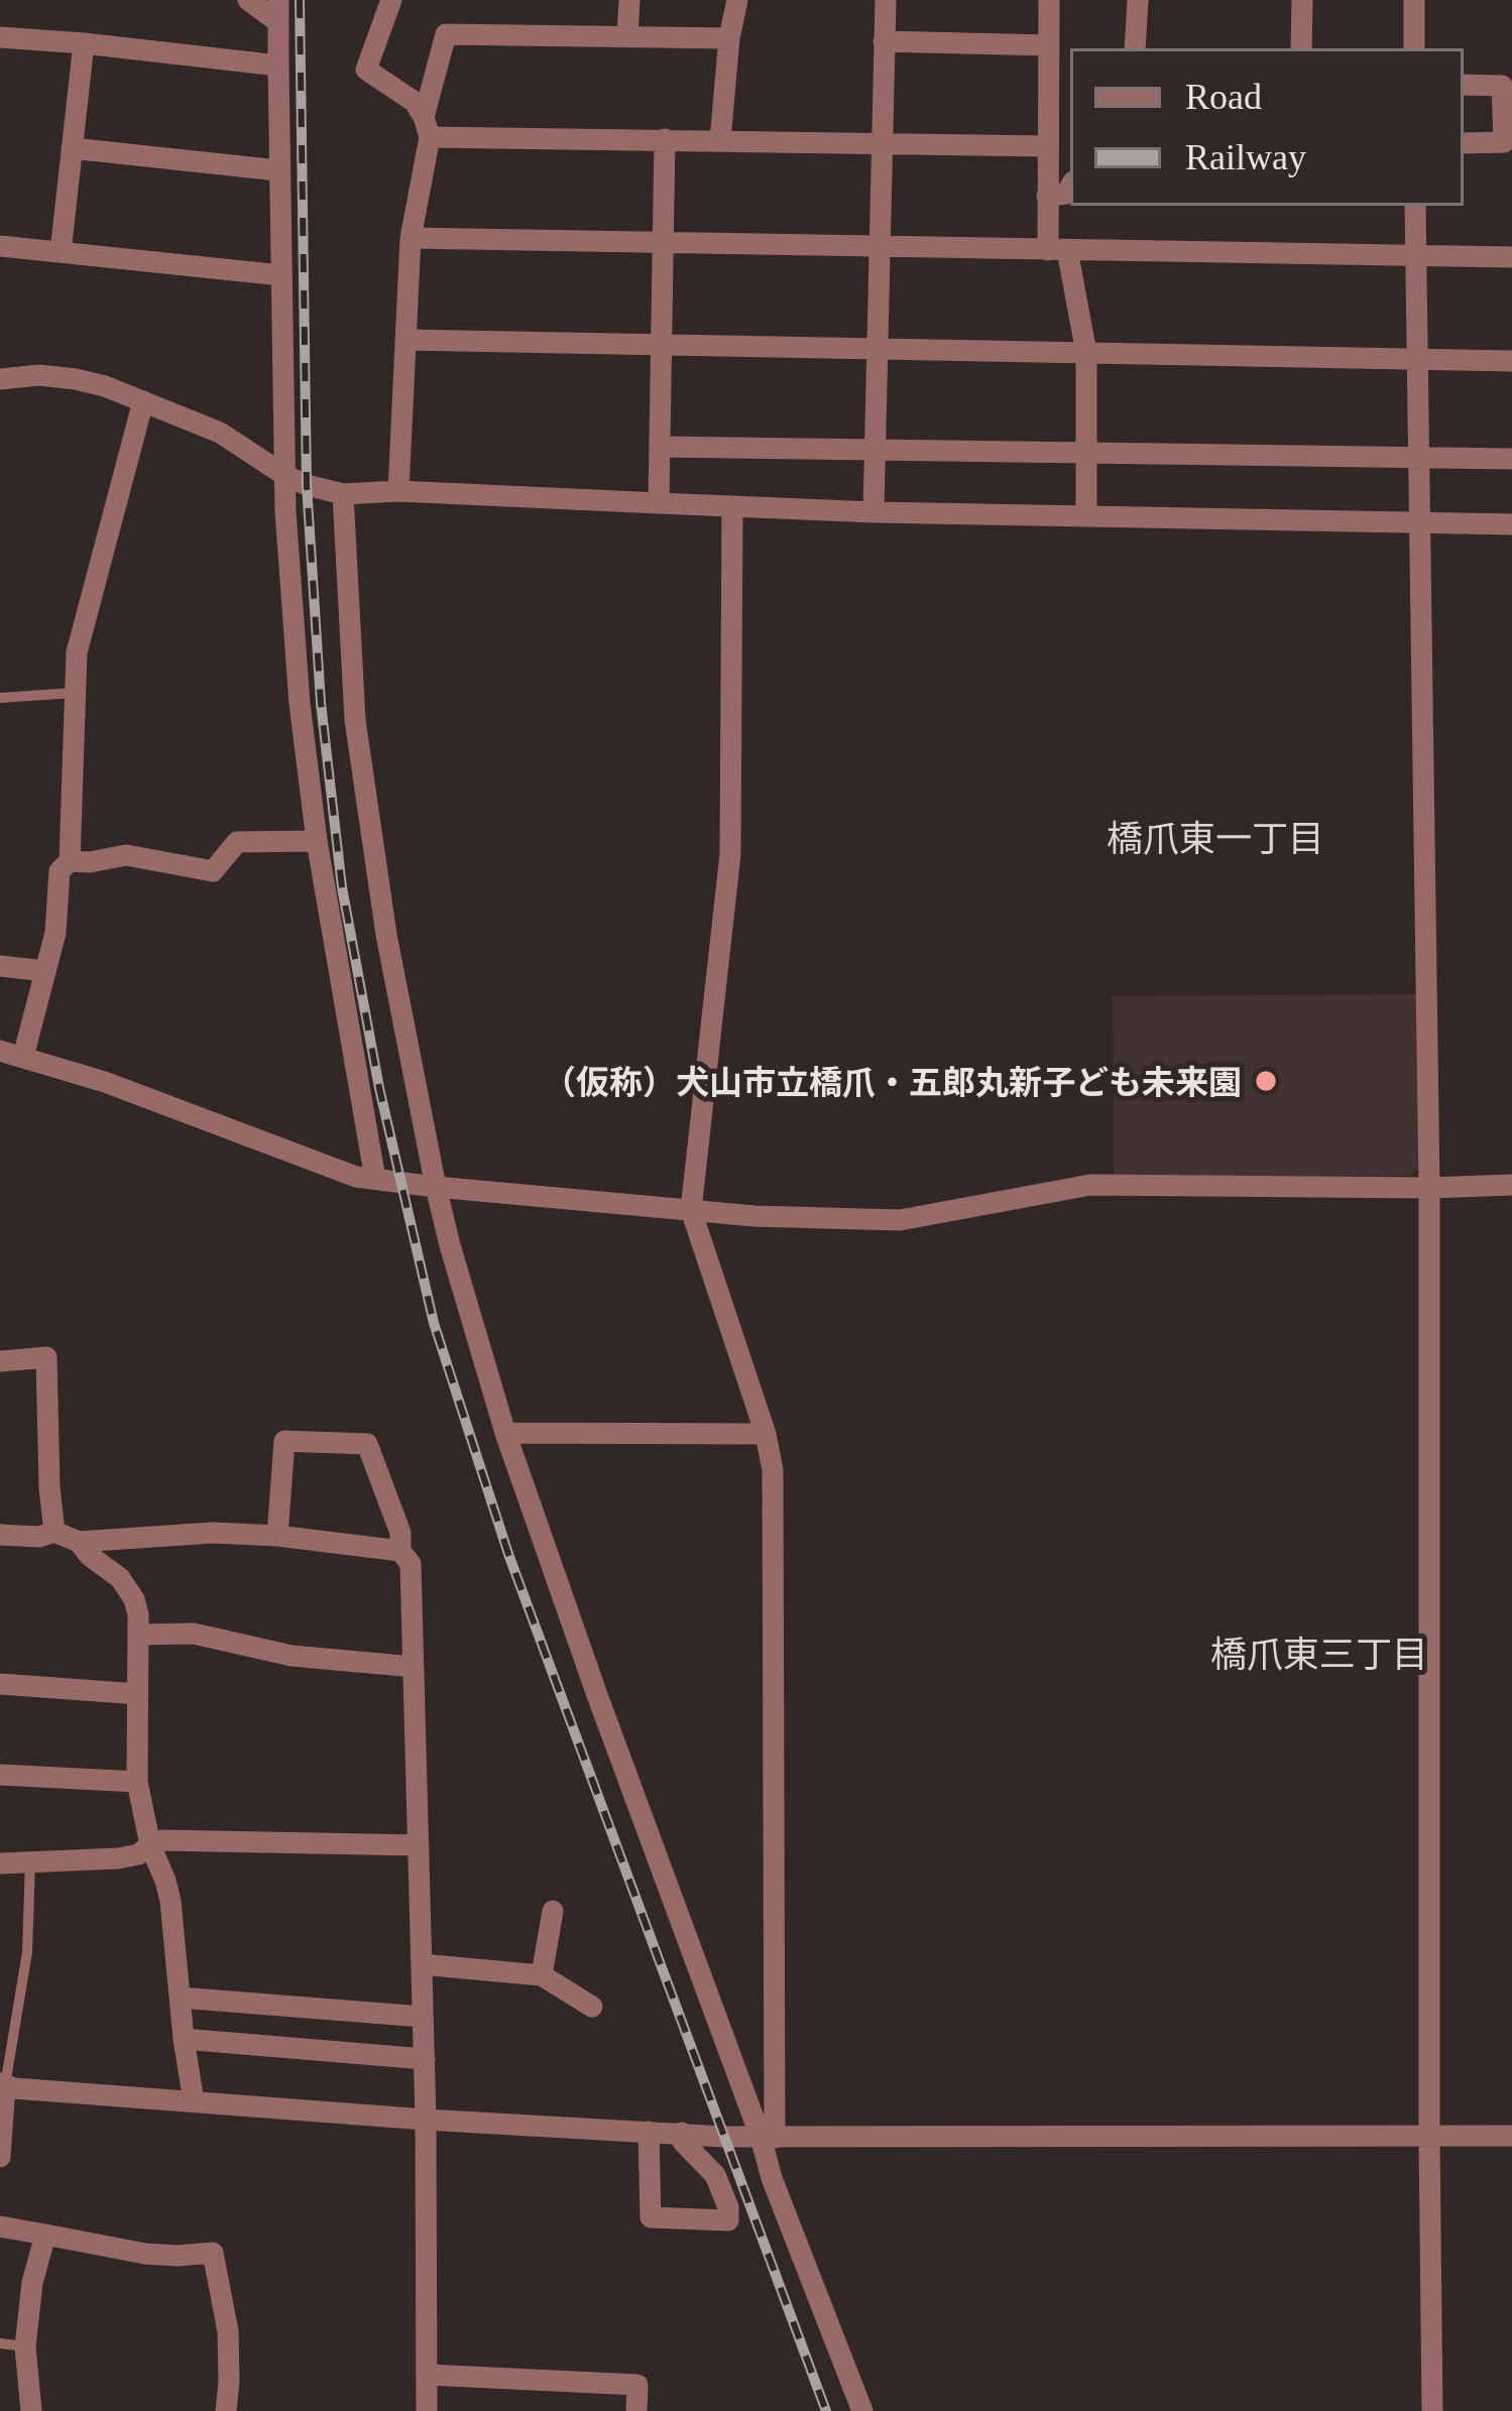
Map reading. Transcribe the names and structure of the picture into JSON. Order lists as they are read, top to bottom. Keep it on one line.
{"districts":["橋爪東一丁目","橋爪東三丁目"],"places":["（仮称）犬山市立橋爪・五郎丸新子ども未来園"],"legend":["Road","Railway"]}
